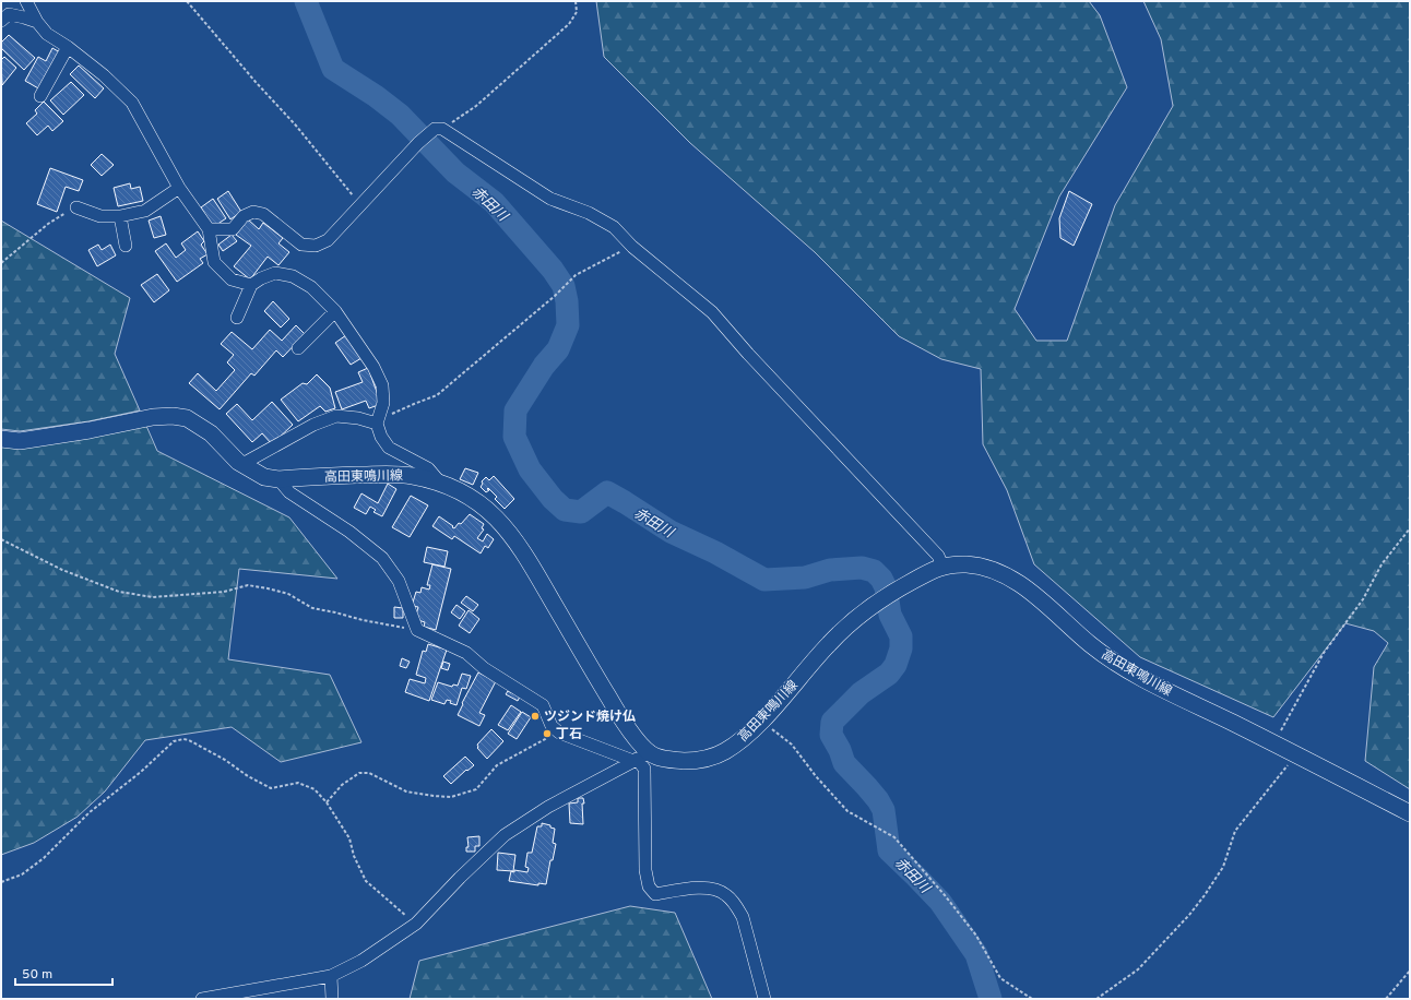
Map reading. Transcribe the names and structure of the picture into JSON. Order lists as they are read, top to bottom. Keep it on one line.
{"streets":{"main road":["高田東鳴川線"]},"water":["赤田川"],"places":["ツジンド焼け仏","丁石"],"scale_bar":"50 m"}
